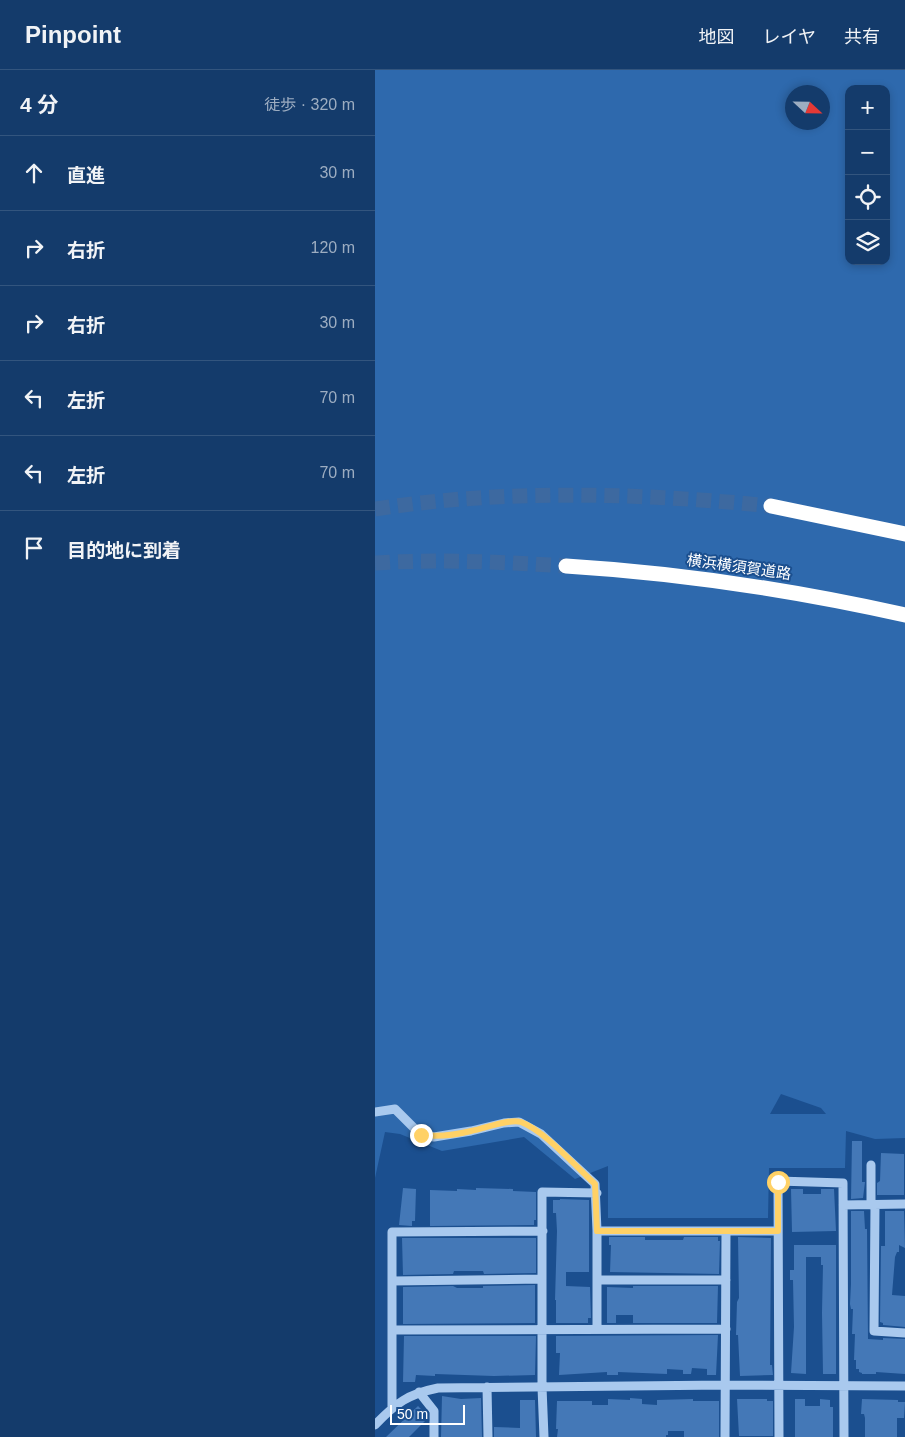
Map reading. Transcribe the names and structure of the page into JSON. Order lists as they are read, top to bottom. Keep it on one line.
{"streets":{"highway":["横浜横須賀道路"]},"scale_bar":"50 m","north":"right","page":{"header":"Pinpoint","nav":["地図","レイヤ","共有"],"heading":["4 分","徒歩 · 320 m"],"map_buttons":["+","−"],"list":[["直進","30 m"],["右折","120 m"],["右折","30 m"],["左折","70 m"],["左折","70 m"],"目的地に到着"],"scale":"50 m"}}
